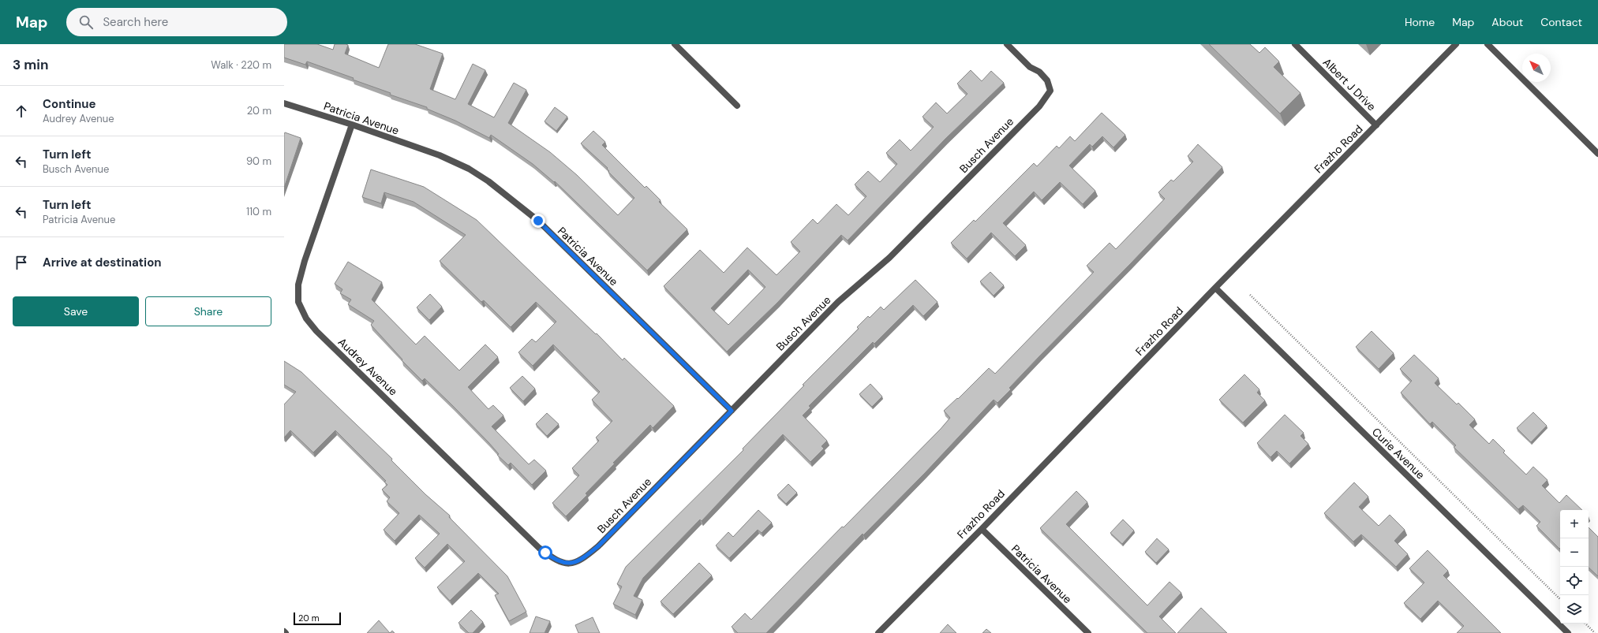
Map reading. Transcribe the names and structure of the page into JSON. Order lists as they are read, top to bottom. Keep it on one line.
{"streets":{"street":["Albert J Drive","Patricia Avenue","Busch Avenue","Frazho Road","Audrey Avenue","Curie Avenue"]},"crossings":[["Albert J Drive","Frazho Road"],["Patricia Avenue","Busch Avenue"],["Patricia Avenue","Frazho Road"],["Patricia Avenue","Audrey Avenue"],["Busch Avenue","Audrey Avenue"],["Frazho Road","Curie Avenue"]],"scale_bar":"20 m","north":"top left","page":{"header":"Map","search":"Search here","nav":["Home","Map","About","Contact"],"heading":["3 min","Walk · 220 m"],"list":[["Continue","Audrey Avenue","20 m"],["Turn left","Busch Avenue","90 m"],["Turn left","Patricia Avenue","110 m"],"Arrive at destination"],"buttons":["Save","Share"],"map_buttons":["+","−"],"scale":"20 m"}}
